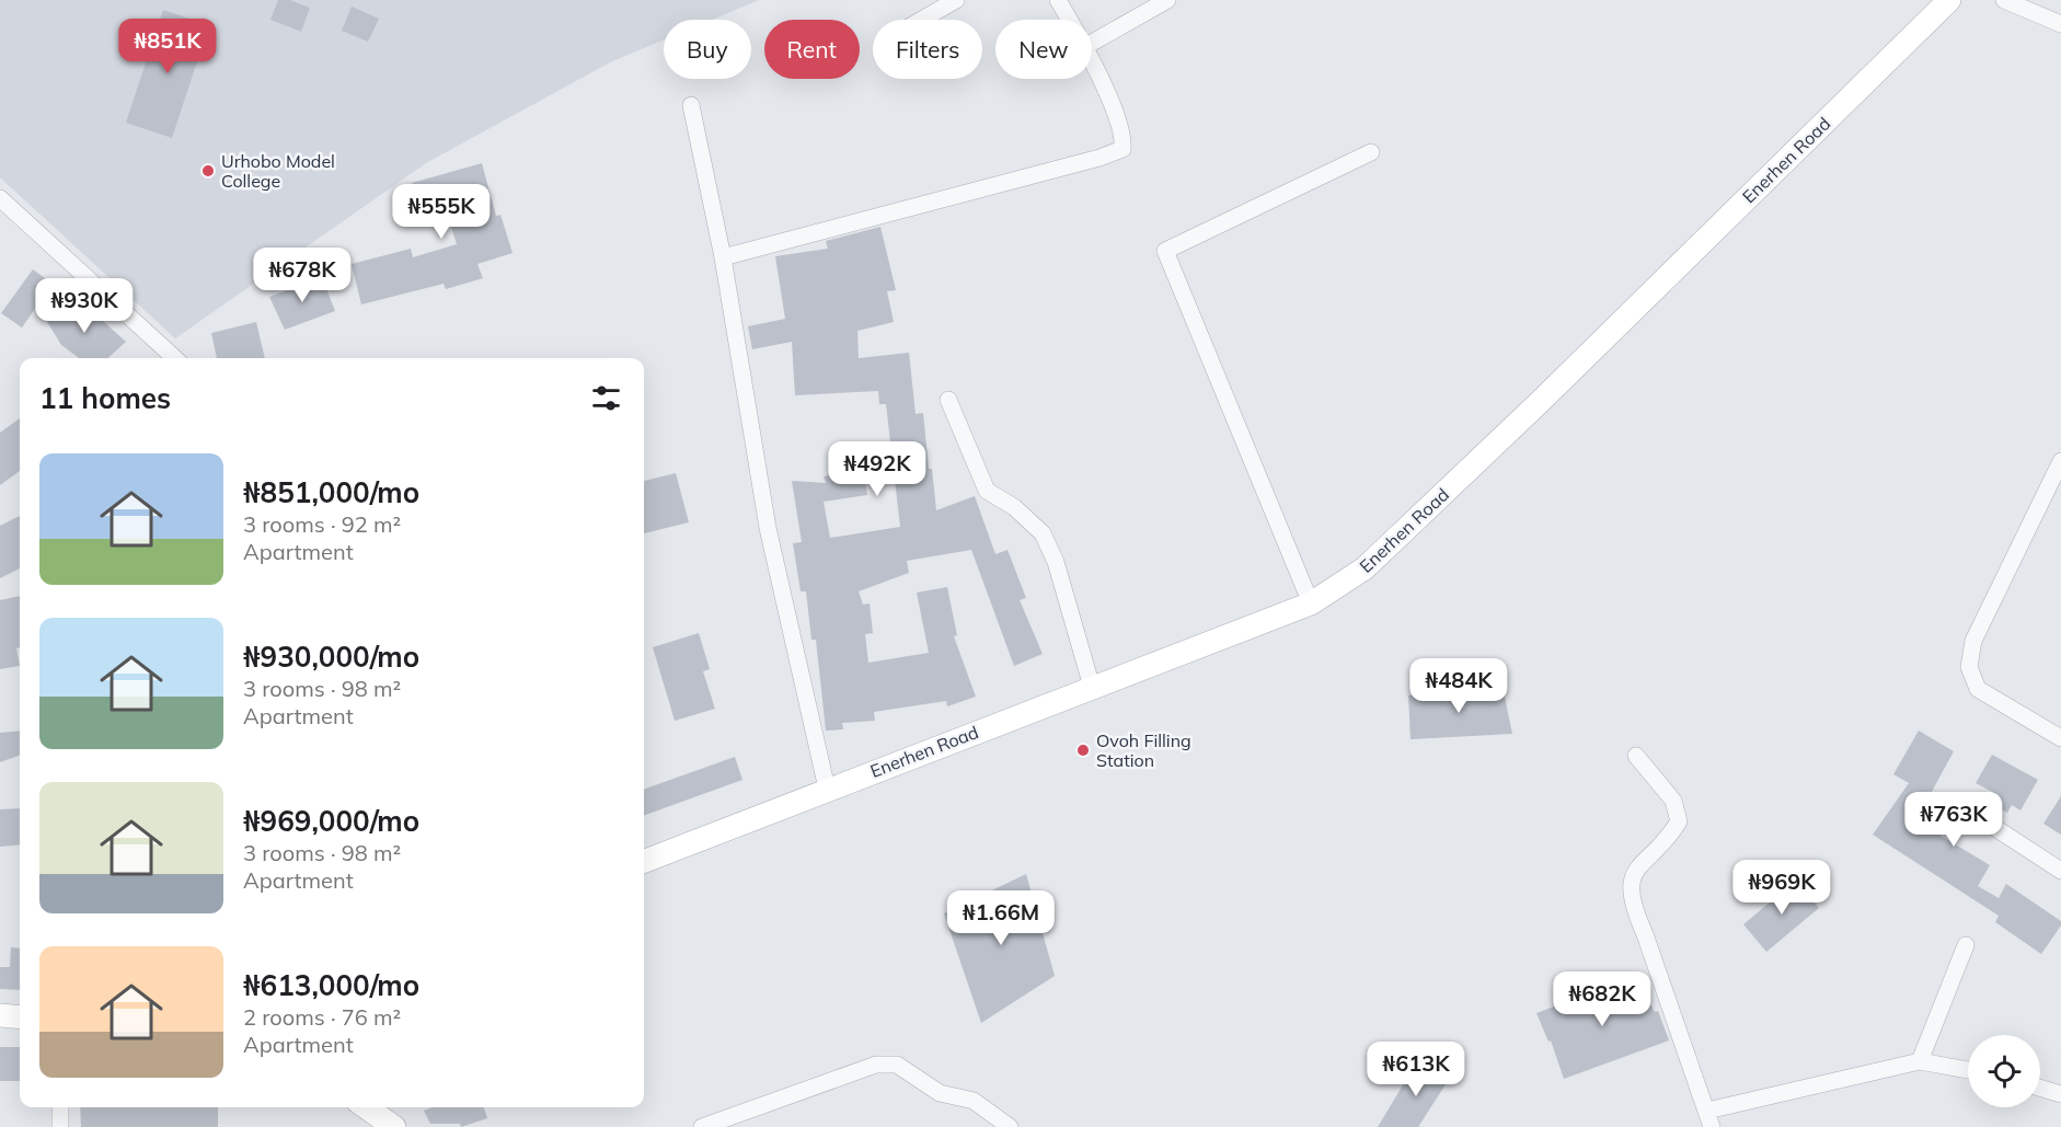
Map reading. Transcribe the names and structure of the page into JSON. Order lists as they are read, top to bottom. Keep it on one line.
{"streets":{"street":["Enerhen Road"]},"places":["Urhobo Model College","Ovoh Filling Station"],"page":{"price":["₦851K","₦555K","₦678K","₦930K","₦492K","₦484K","₦763K","₦969K","₦1.66M","₦682K","₦613K"],"chip":["Buy","Rent","Filters","New"],"heading":"11 homes","list":[{"name":"₦851,000/mo","note":"3 rooms · 92 m² · Apartment"},{"name":"₦930,000/mo","note":"3 rooms · 98 m² · Apartment"},{"name":"₦969,000/mo","note":"3 rooms · 98 m² · Apartment"},{"name":"₦613,000/mo","note":"2 rooms · 76 m² · Apartment"}]}}
